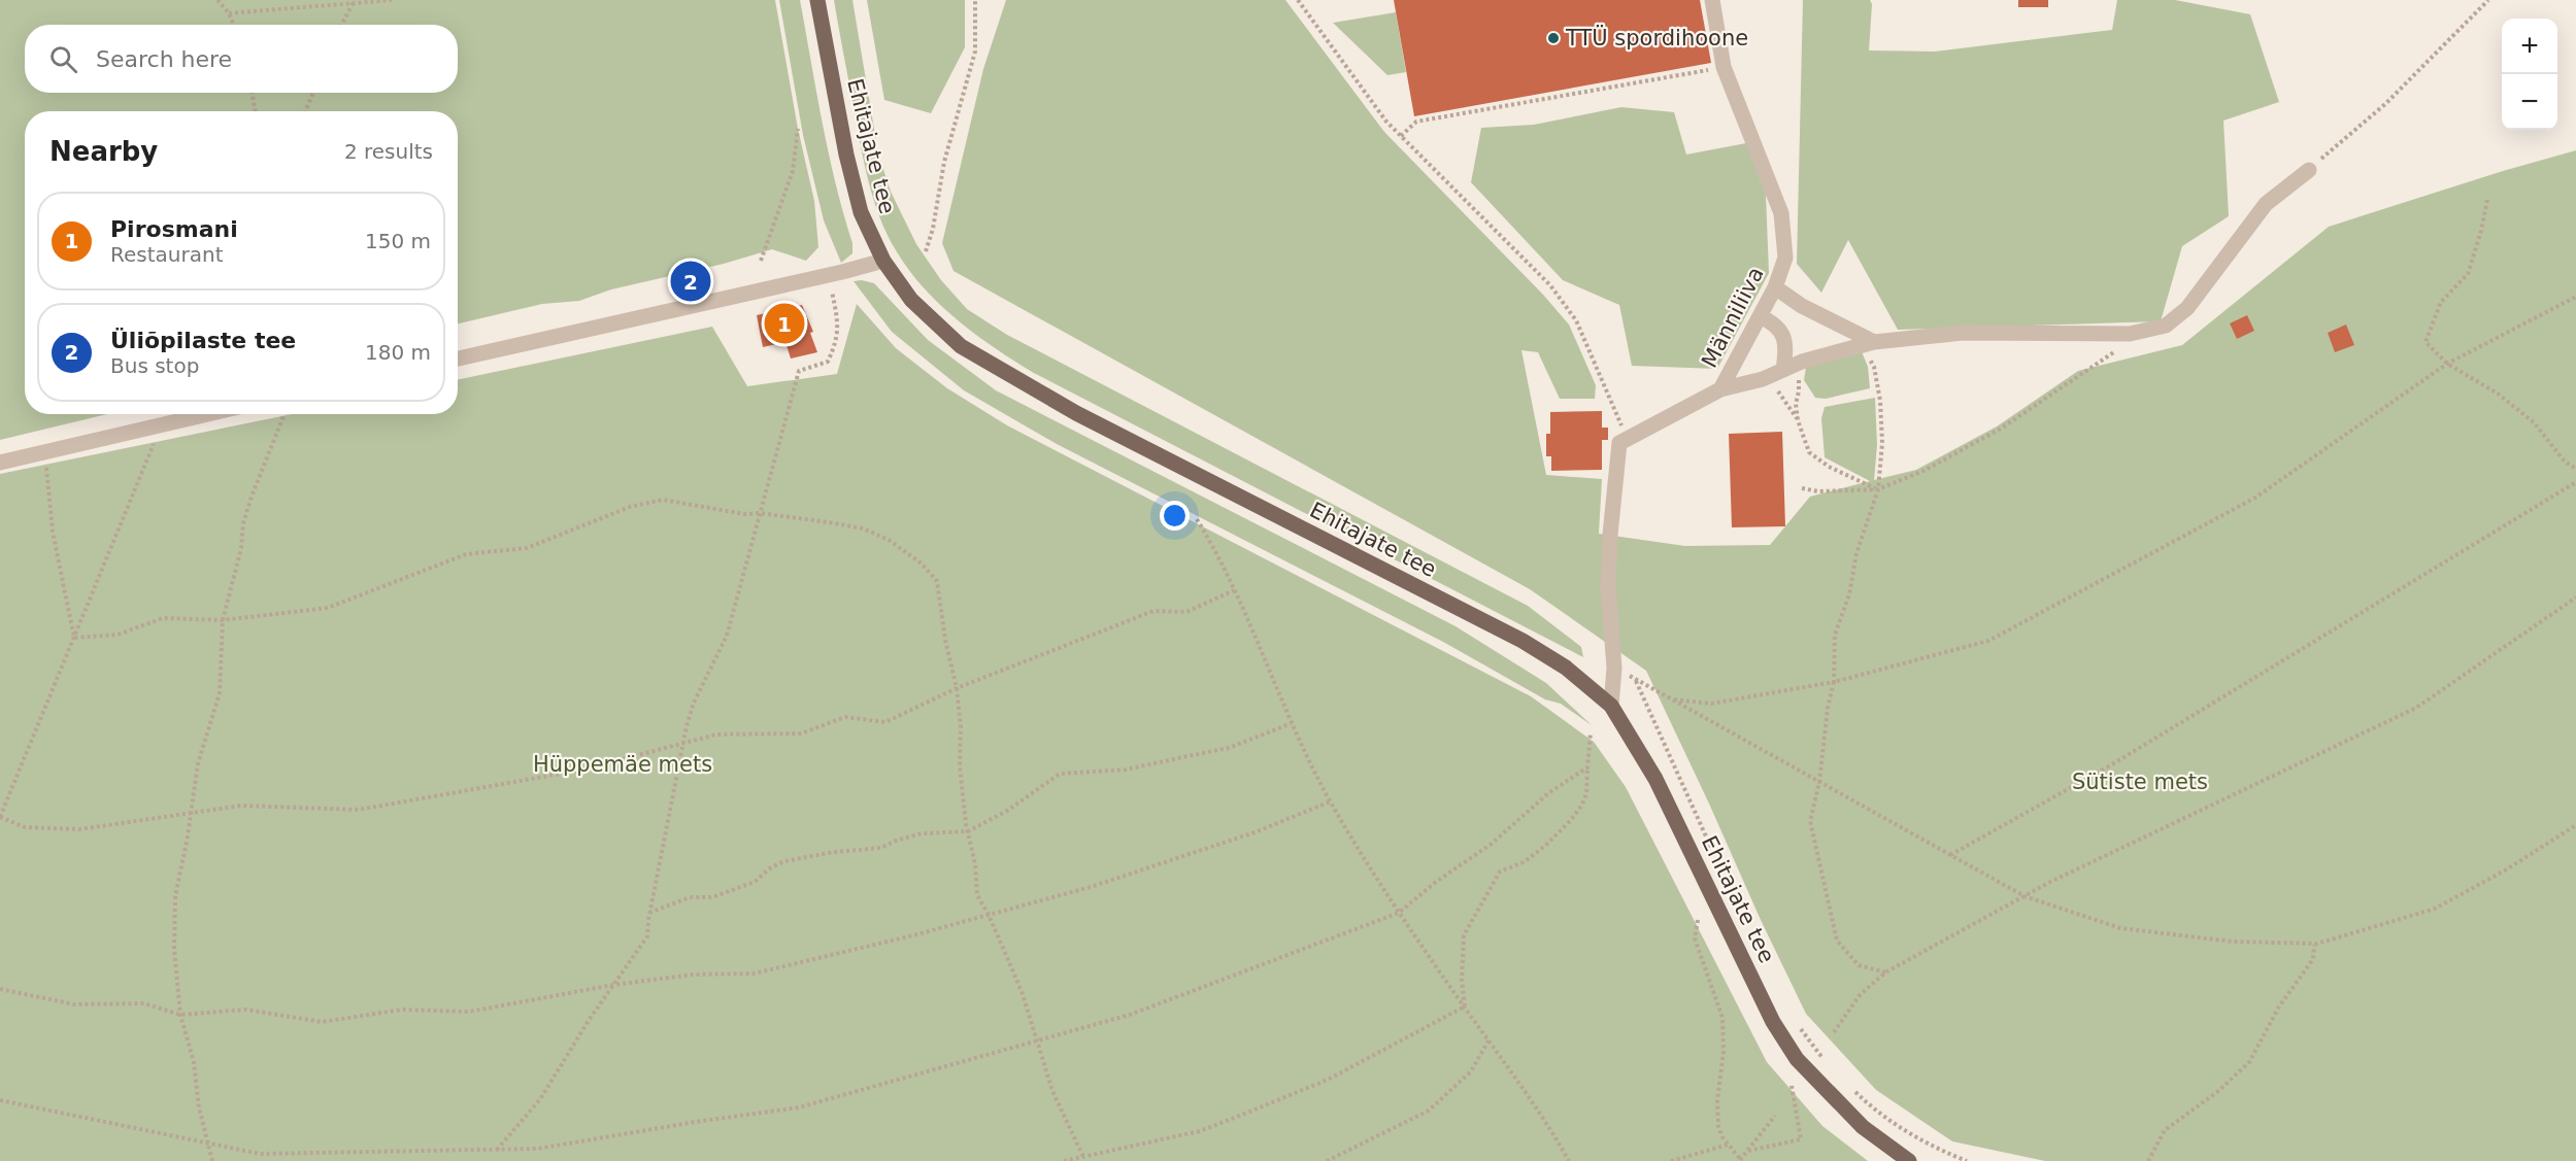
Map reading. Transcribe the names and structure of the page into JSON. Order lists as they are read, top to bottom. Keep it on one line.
{"streets":{"main road":["Ehitajate tee"],"street":["Männiliiva"]},"parks":["Hüppemäe mets","Sütiste mets"],"places":["TTÜ spordihoone"],"page":{"map_buttons":["+","−"],"search":"Search here","heading":["Nearby","2 results"],"list":[{"mark":"1","name":"Pirosmani","note":"Restaurant","value":"150 m"},{"mark":"2","name":"Üliõpilaste tee","note":"Bus stop","value":"180 m"}],"pins":["2","1"]}}
